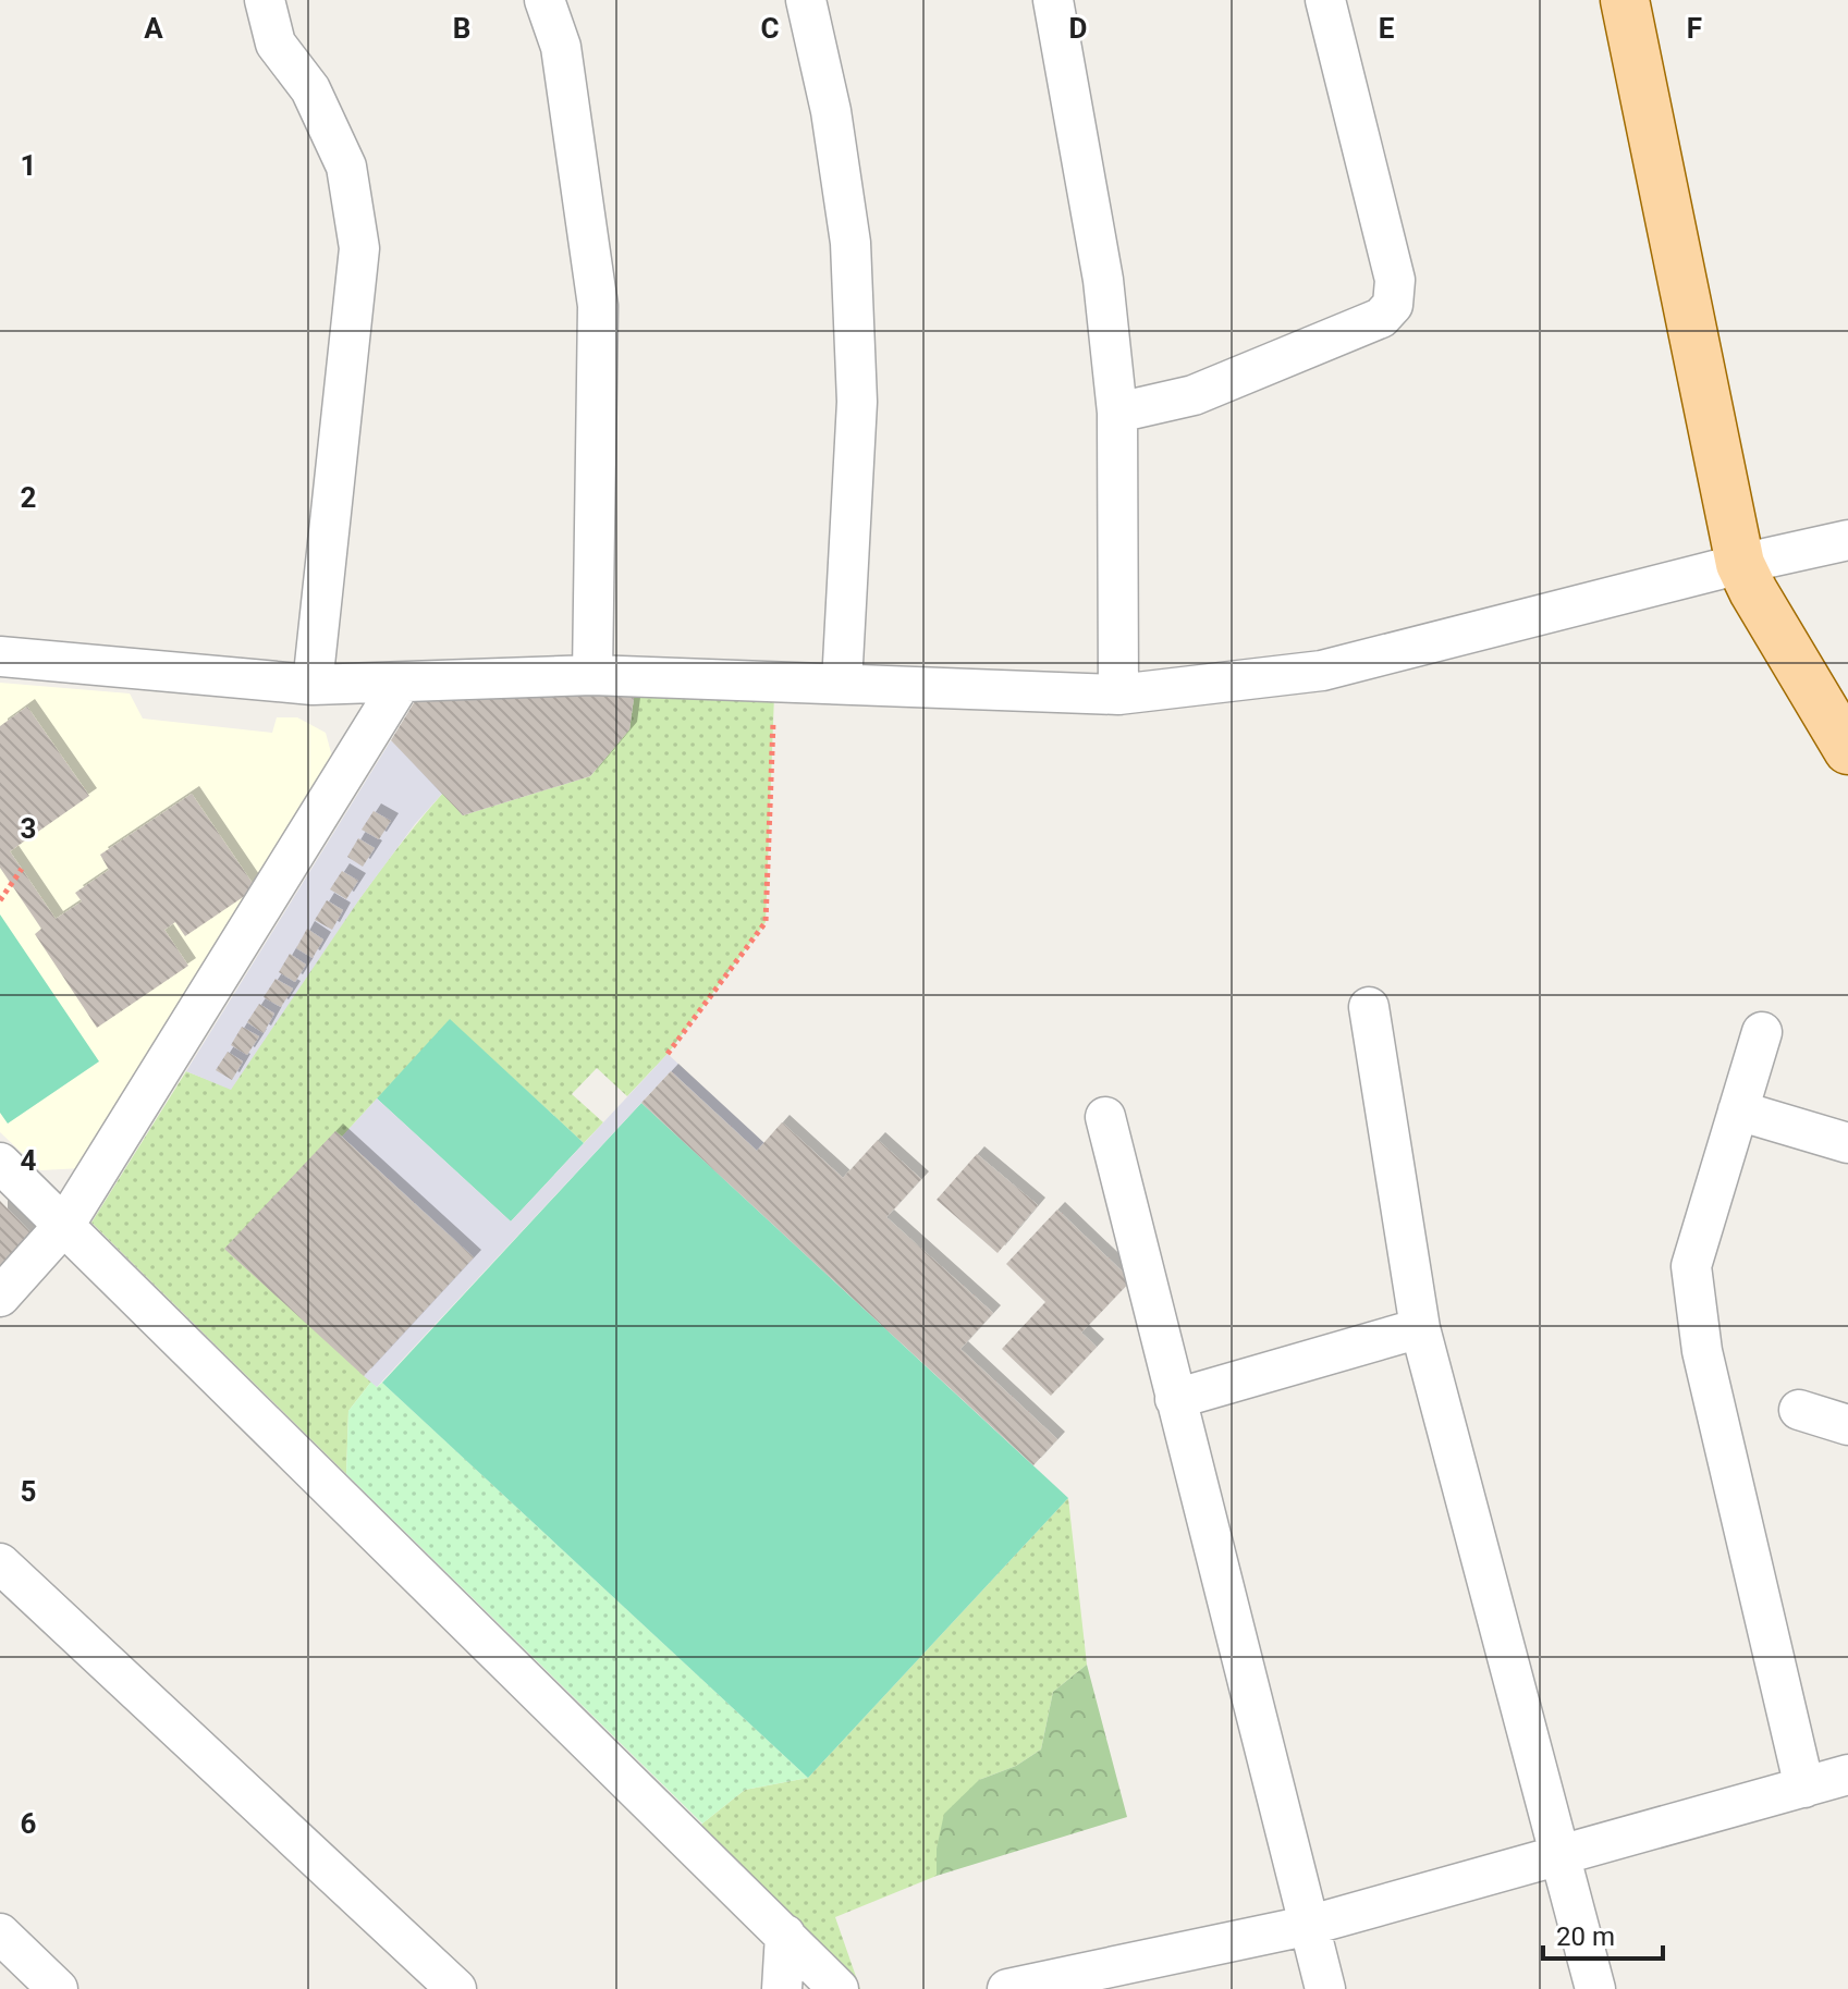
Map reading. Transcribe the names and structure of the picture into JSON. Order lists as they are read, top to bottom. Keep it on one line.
{"scale_bar":"20 m","grid":{"columns":["A","B","C","D","E","F"],"rows":["1","2","3","4","5","6"]}}
